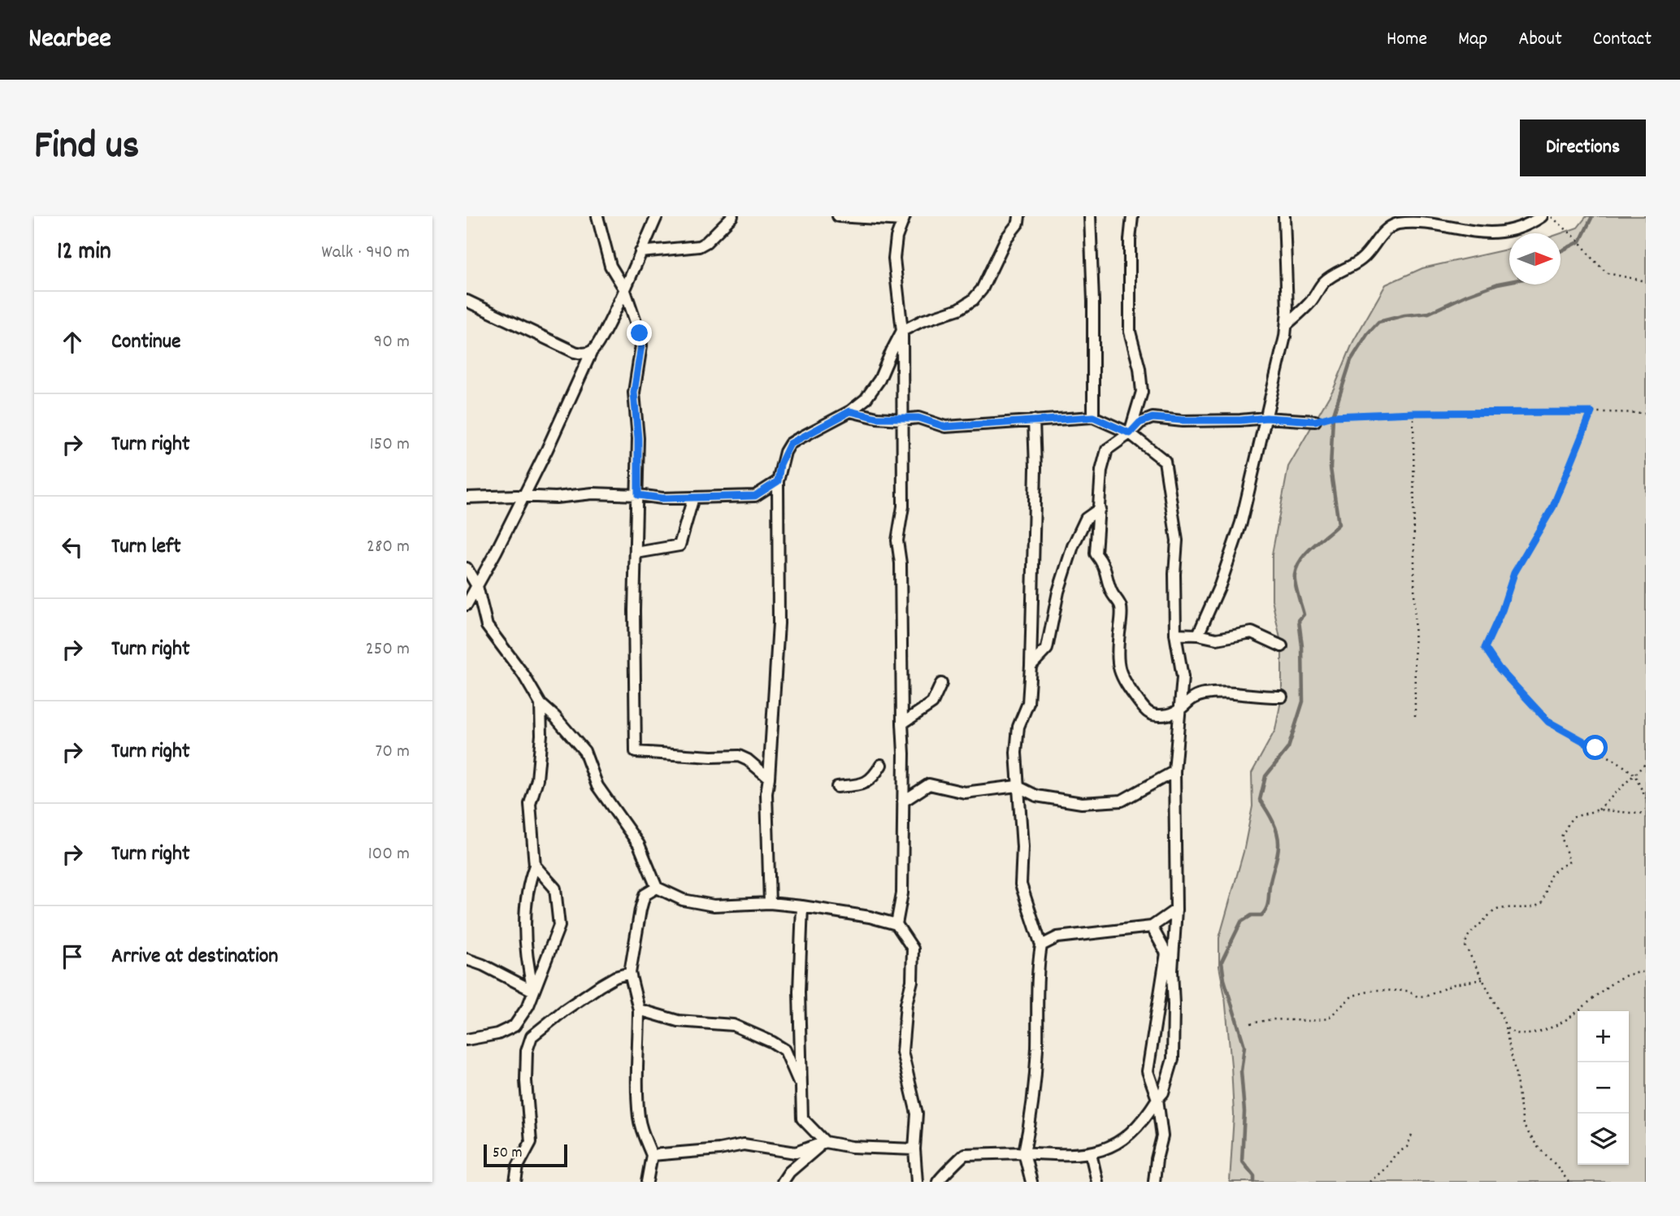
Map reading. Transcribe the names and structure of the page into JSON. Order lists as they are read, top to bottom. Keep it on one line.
{"scale_bar":"50 m","north":"right","page":{"header":"Nearbee","nav":["Home","Map","About","Contact"],"title":"Find us","buttons":"Directions","heading":["12 min","Walk · 940 m"],"list":[["Continue","90 m"],["Turn right","150 m"],["Turn left","280 m"],["Turn right","250 m"],["Turn right","70 m"],["Turn right","100 m"],"Arrive at destination"],"map_buttons":["+","−"],"scale":"50 m"}}
